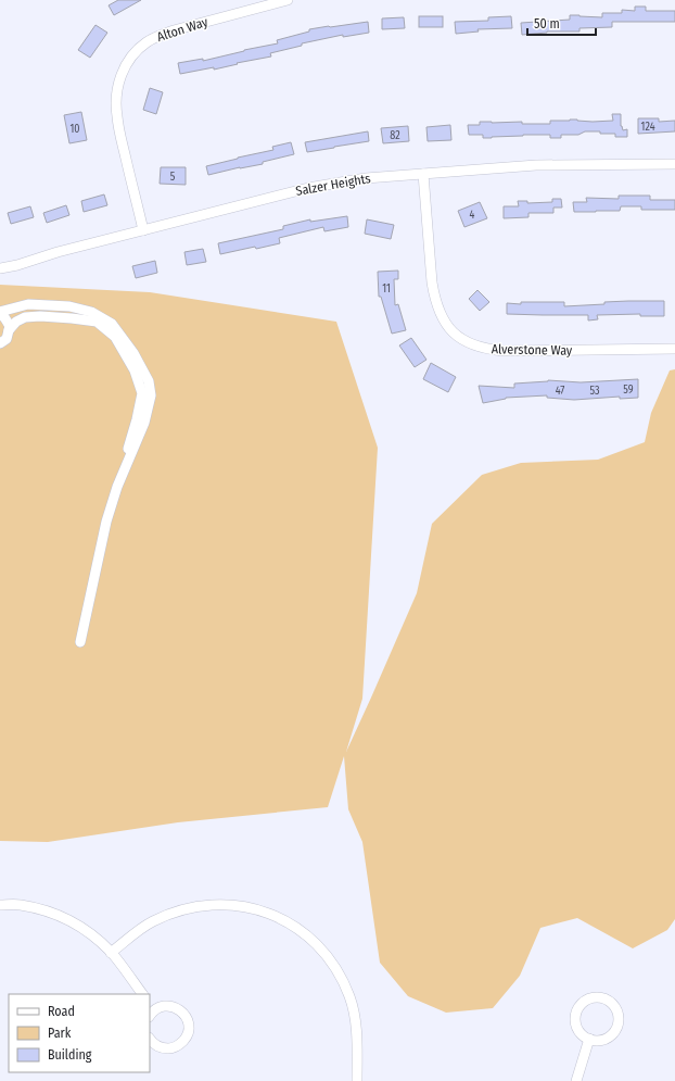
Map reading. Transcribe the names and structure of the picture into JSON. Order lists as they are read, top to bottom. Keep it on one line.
{"streets":{"street":["Alton Way","Salzer Heights","Alverstone Way"]},"crossings":[["Alton Way","Salzer Heights"],["Salzer Heights","Alverstone Way"]],"house_numbers":["124","10","82","5","4","11","59","47","53"],"legend":["Road","Park","Building"],"scale_bar":"50 m"}
